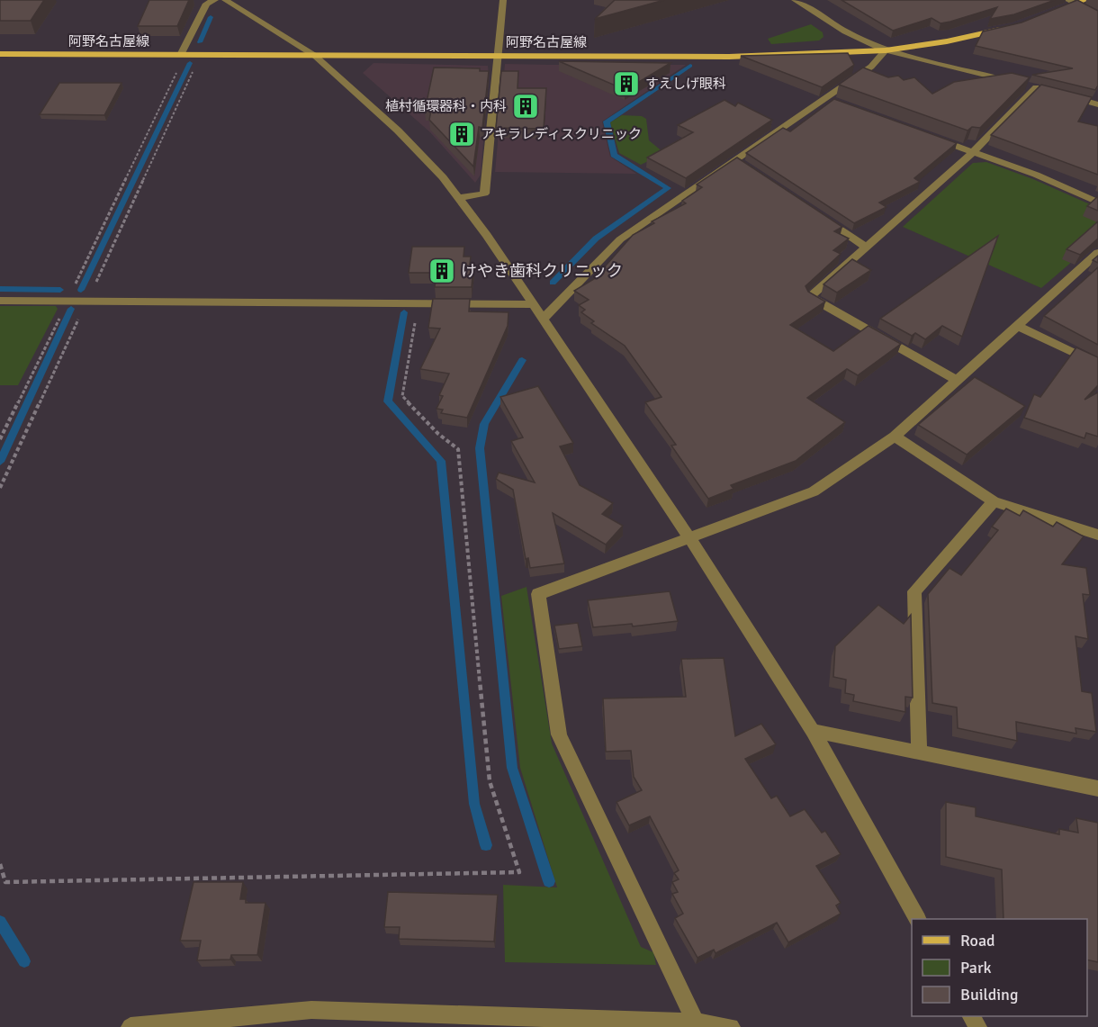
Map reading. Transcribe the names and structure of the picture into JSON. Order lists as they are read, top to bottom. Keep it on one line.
{"streets":{"main road":["阿野名古屋線"]},"places":{"building":["すえしげ眼科","植村循環器科・内科","アキラレディスクリニック","けやき歯科クリニック"]},"legend":["Road","Park","Building"]}
